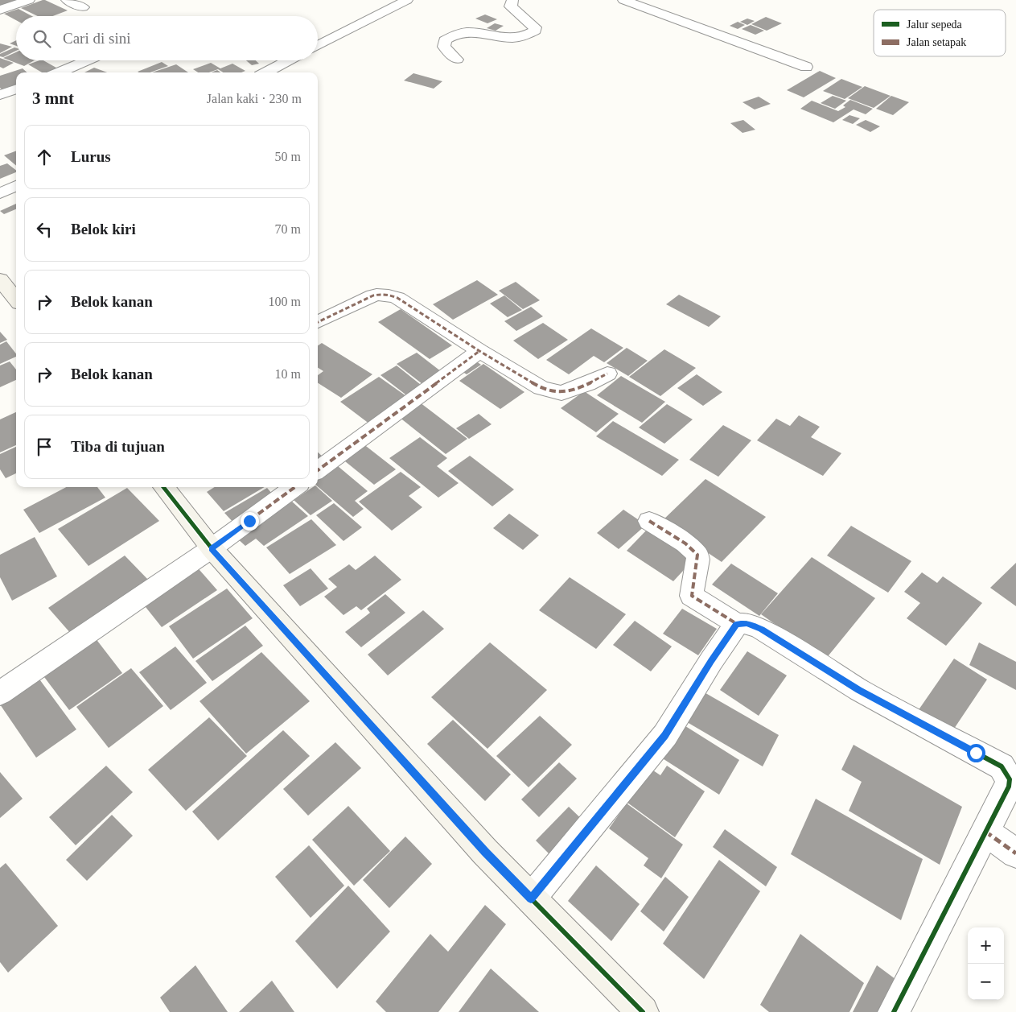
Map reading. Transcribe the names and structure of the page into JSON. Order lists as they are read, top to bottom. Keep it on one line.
{"legend":["Jalur sepeda","Jalan setapak"],"page":{"search":"Cari di sini","heading":["3 mnt","Jalan kaki · 230 m"],"list":[["Lurus","50 m"],["Belok kiri","70 m"],["Belok kanan","100 m"],["Belok kanan","10 m"],"Tiba di tujuan"],"map_buttons":["+","−"]}}
